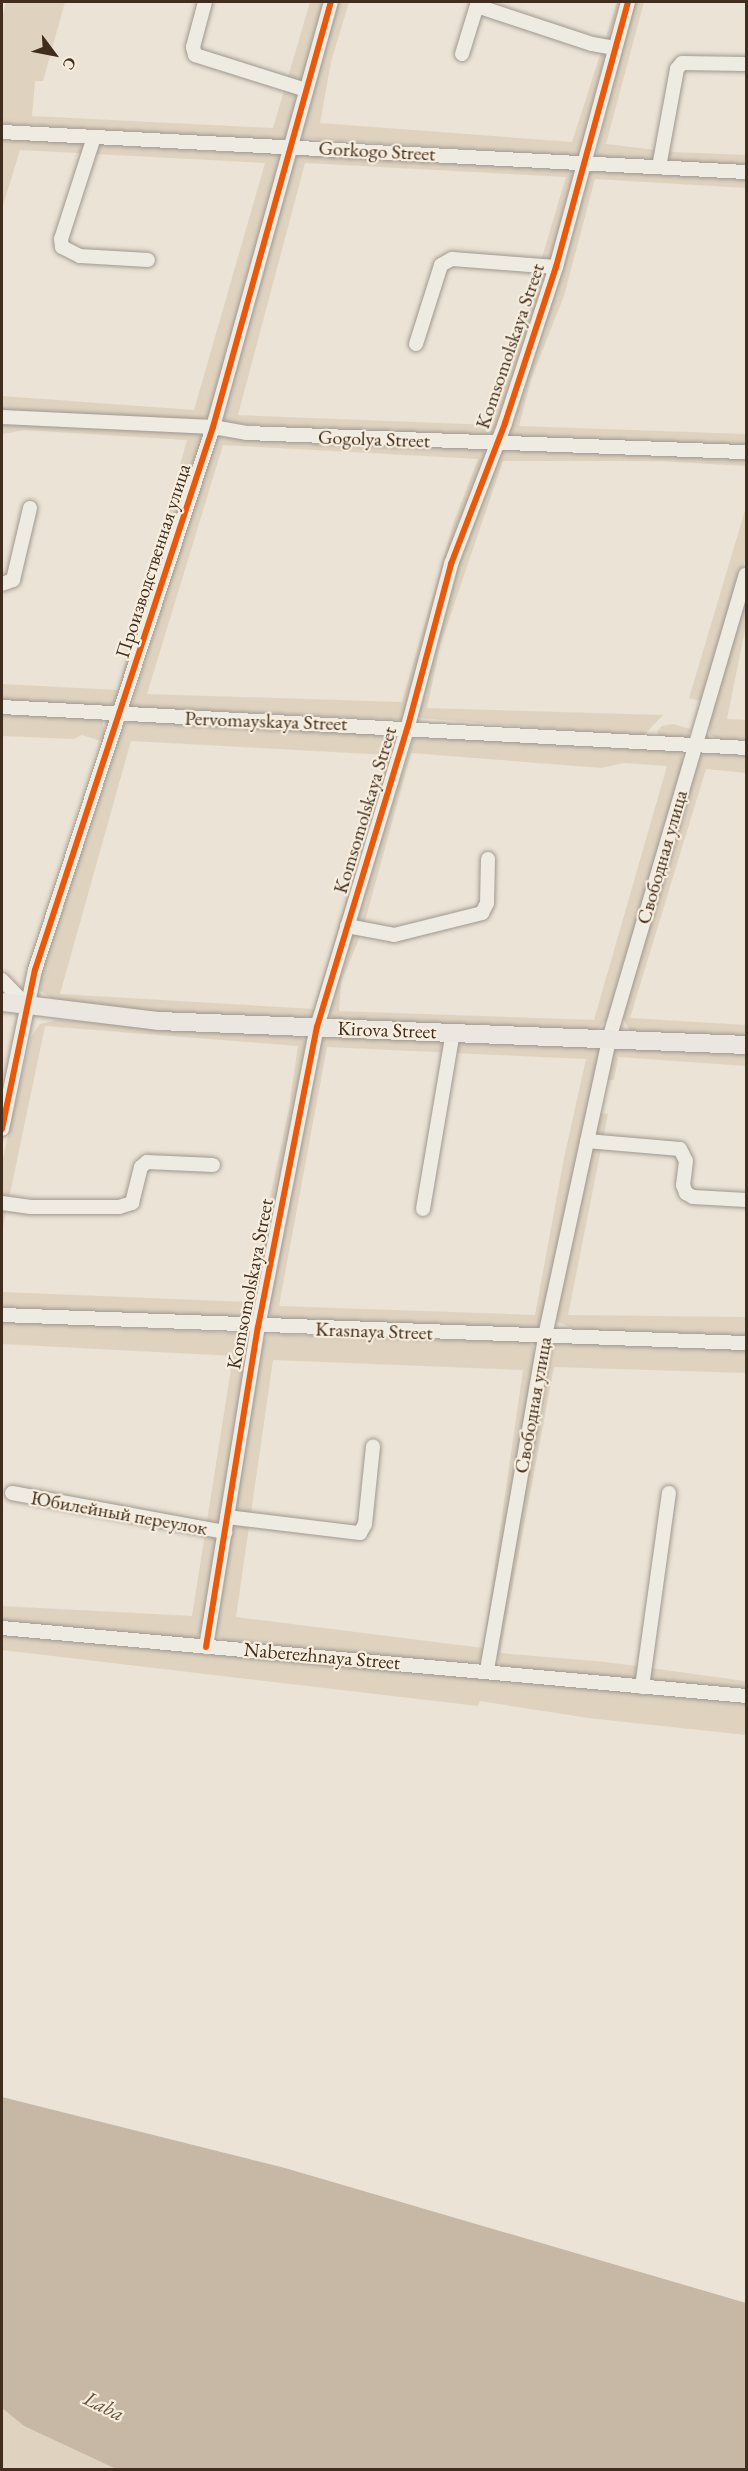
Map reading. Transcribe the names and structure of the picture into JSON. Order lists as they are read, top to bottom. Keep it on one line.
{"streets":{"main road":["Kirova Street"],"street":["Gorkogo Street","Komsomolskaya Street","Gogolya Street","Производственная улица","Pervomayskaya Street","Свободная улица","Krasnaya Street","Юбилейный переулок","Naberezhnaya Street"]},"crossings":[["Gorkogo Street","Komsomolskaya Street"],["Gorkogo Street","Производственная улица"],["Komsomolskaya Street","Gogolya Street"],["Komsomolskaya Street","Pervomayskaya Street"],["Komsomolskaya Street","Kirova Street"],["Komsomolskaya Street","Krasnaya Street"],["Komsomolskaya Street","Юбилейный переулок"],["Komsomolskaya Street","Naberezhnaya Street"],["Gogolya Street","Производственная улица"],["Производственная улица","Pervomayskaya Street"],["Производственная улица","Kirova Street"],["Pervomayskaya Street","Свободная улица"],["Свободная улица","Kirova Street"],["Свободная улица","Krasnaya Street"],["Свободная улица","Naberezhnaya Street"]],"water":["Laba"],"north":"bottom right"}
